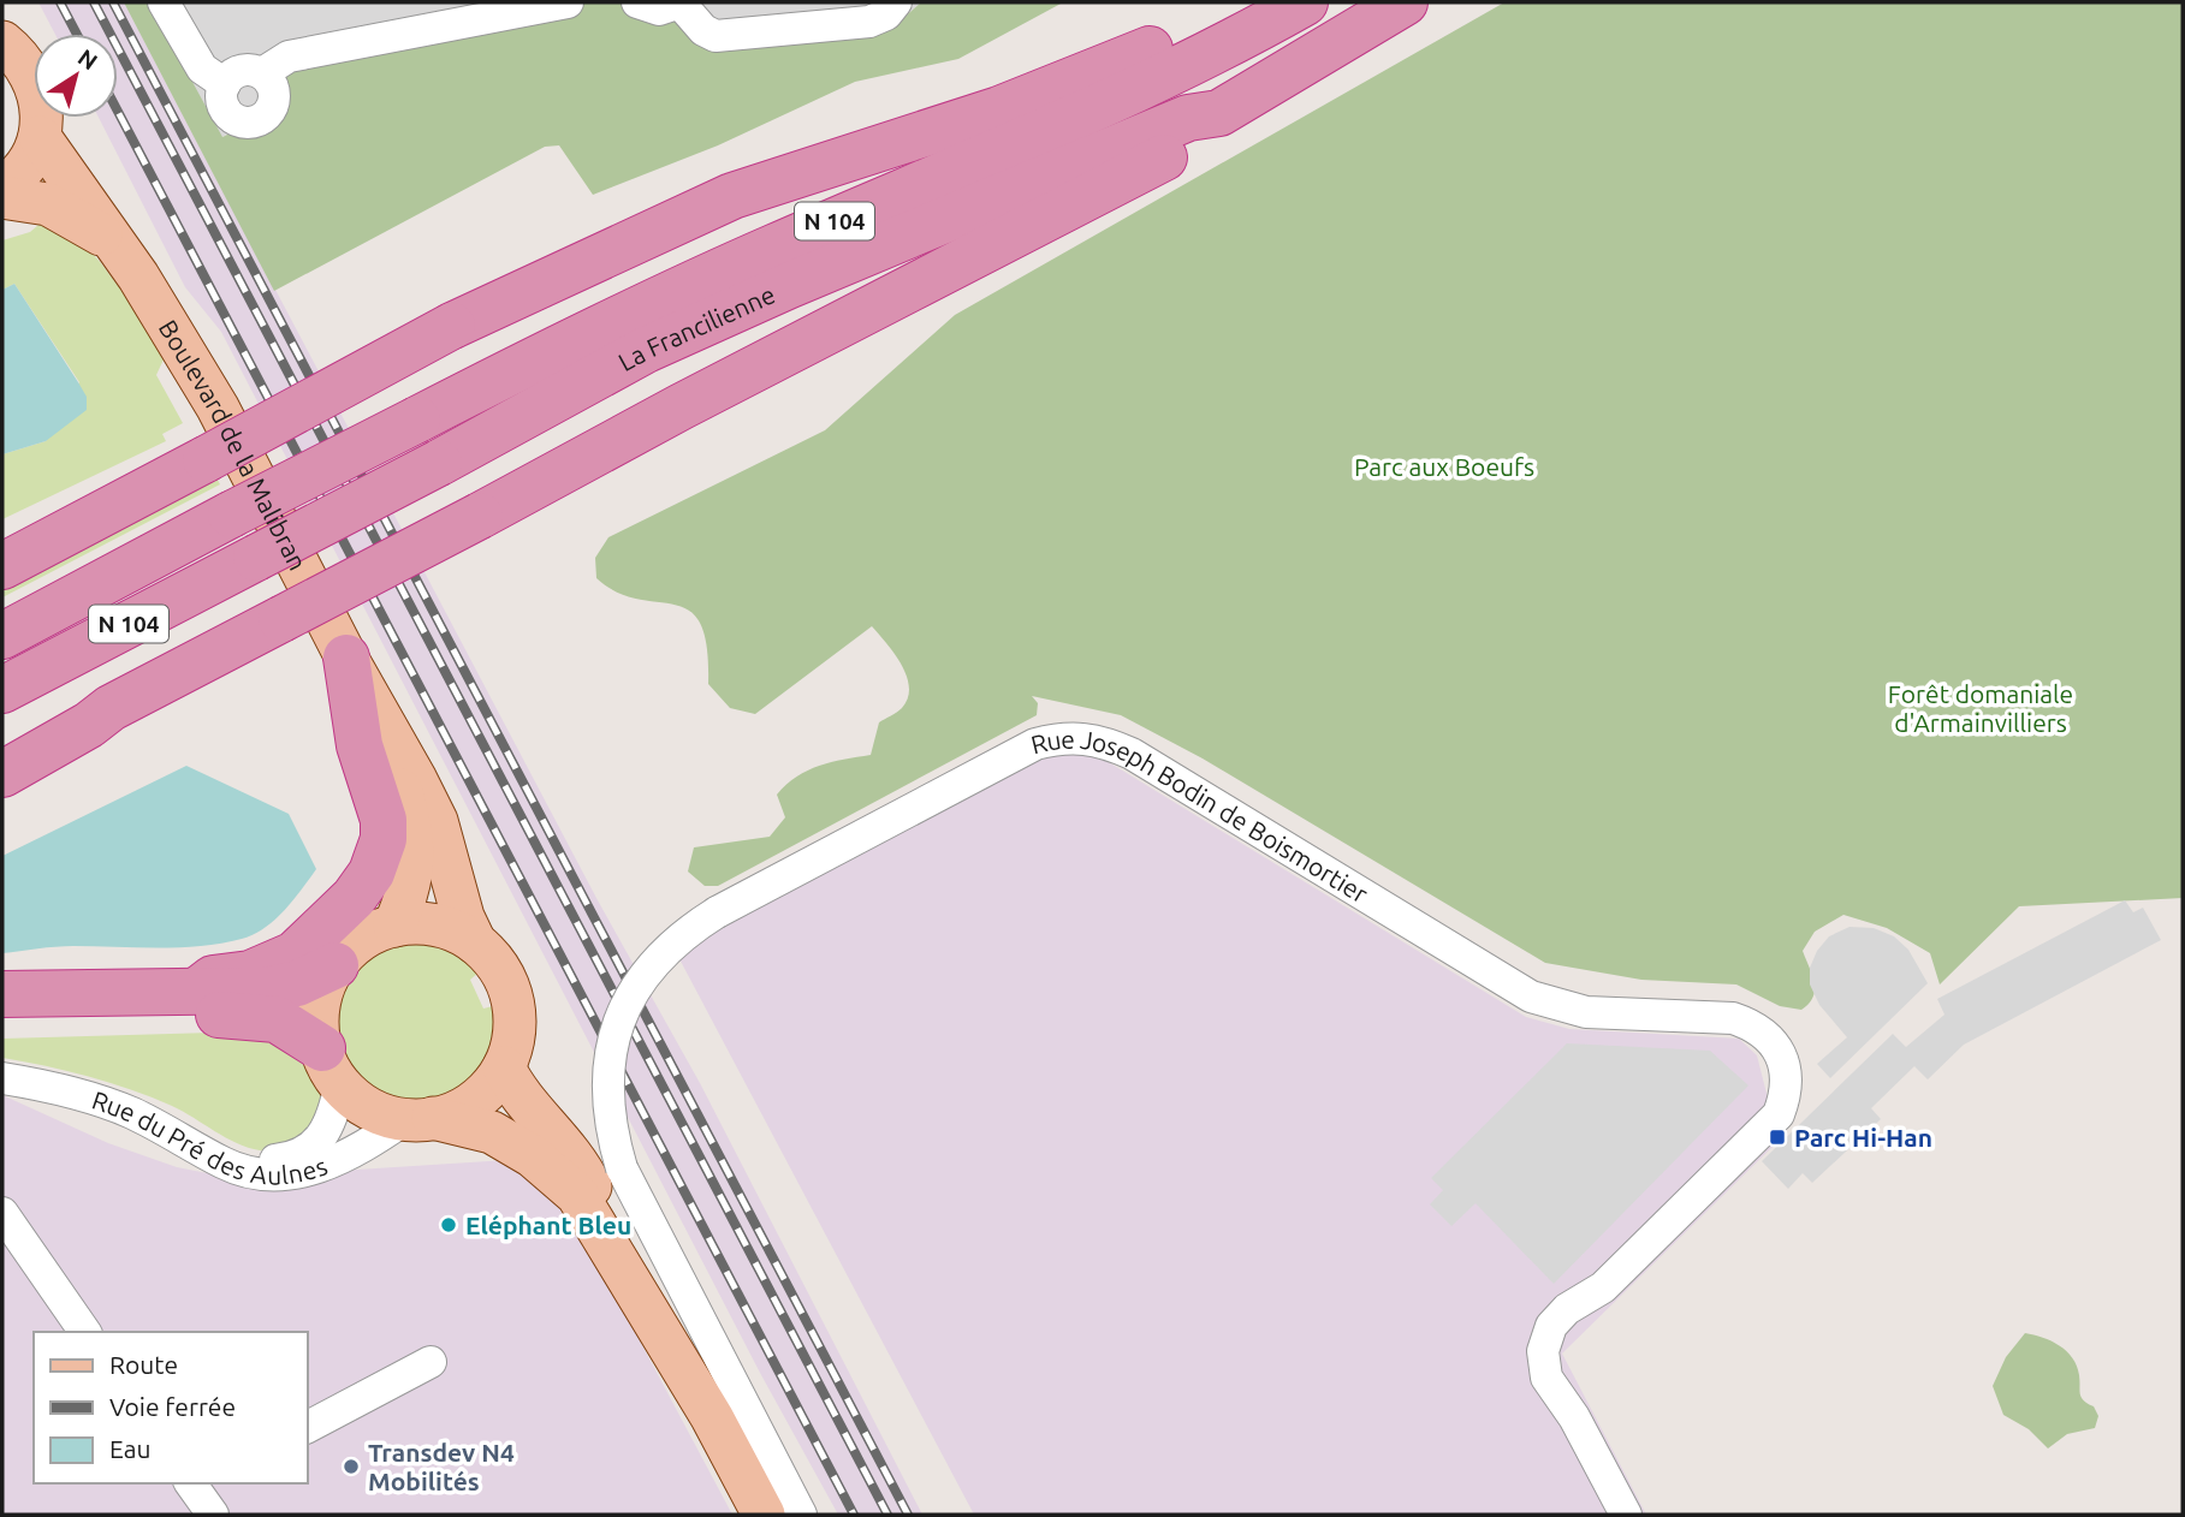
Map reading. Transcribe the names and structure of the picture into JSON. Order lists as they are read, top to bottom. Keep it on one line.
{"streets":{"highway":["N 104","La Francilienne"],"main road":["Boulevard de la Malibran"],"street":["Rue Joseph Bodin de Boismortier","Rue du Pré des Aulnes"]},"crossings":[["Boulevard de la Malibran","Rue du Pré des Aulnes"]],"parks":["Parc aux Boeufs","Forêt domaniale d'Armainvilliers"],"places":{"transit":["Parc Hi-Han"],"other":["Eléphant Bleu","Transdev N4 Mobilités"]},"legend":["Route","Voie ferrée","Eau"],"north":"top right"}
